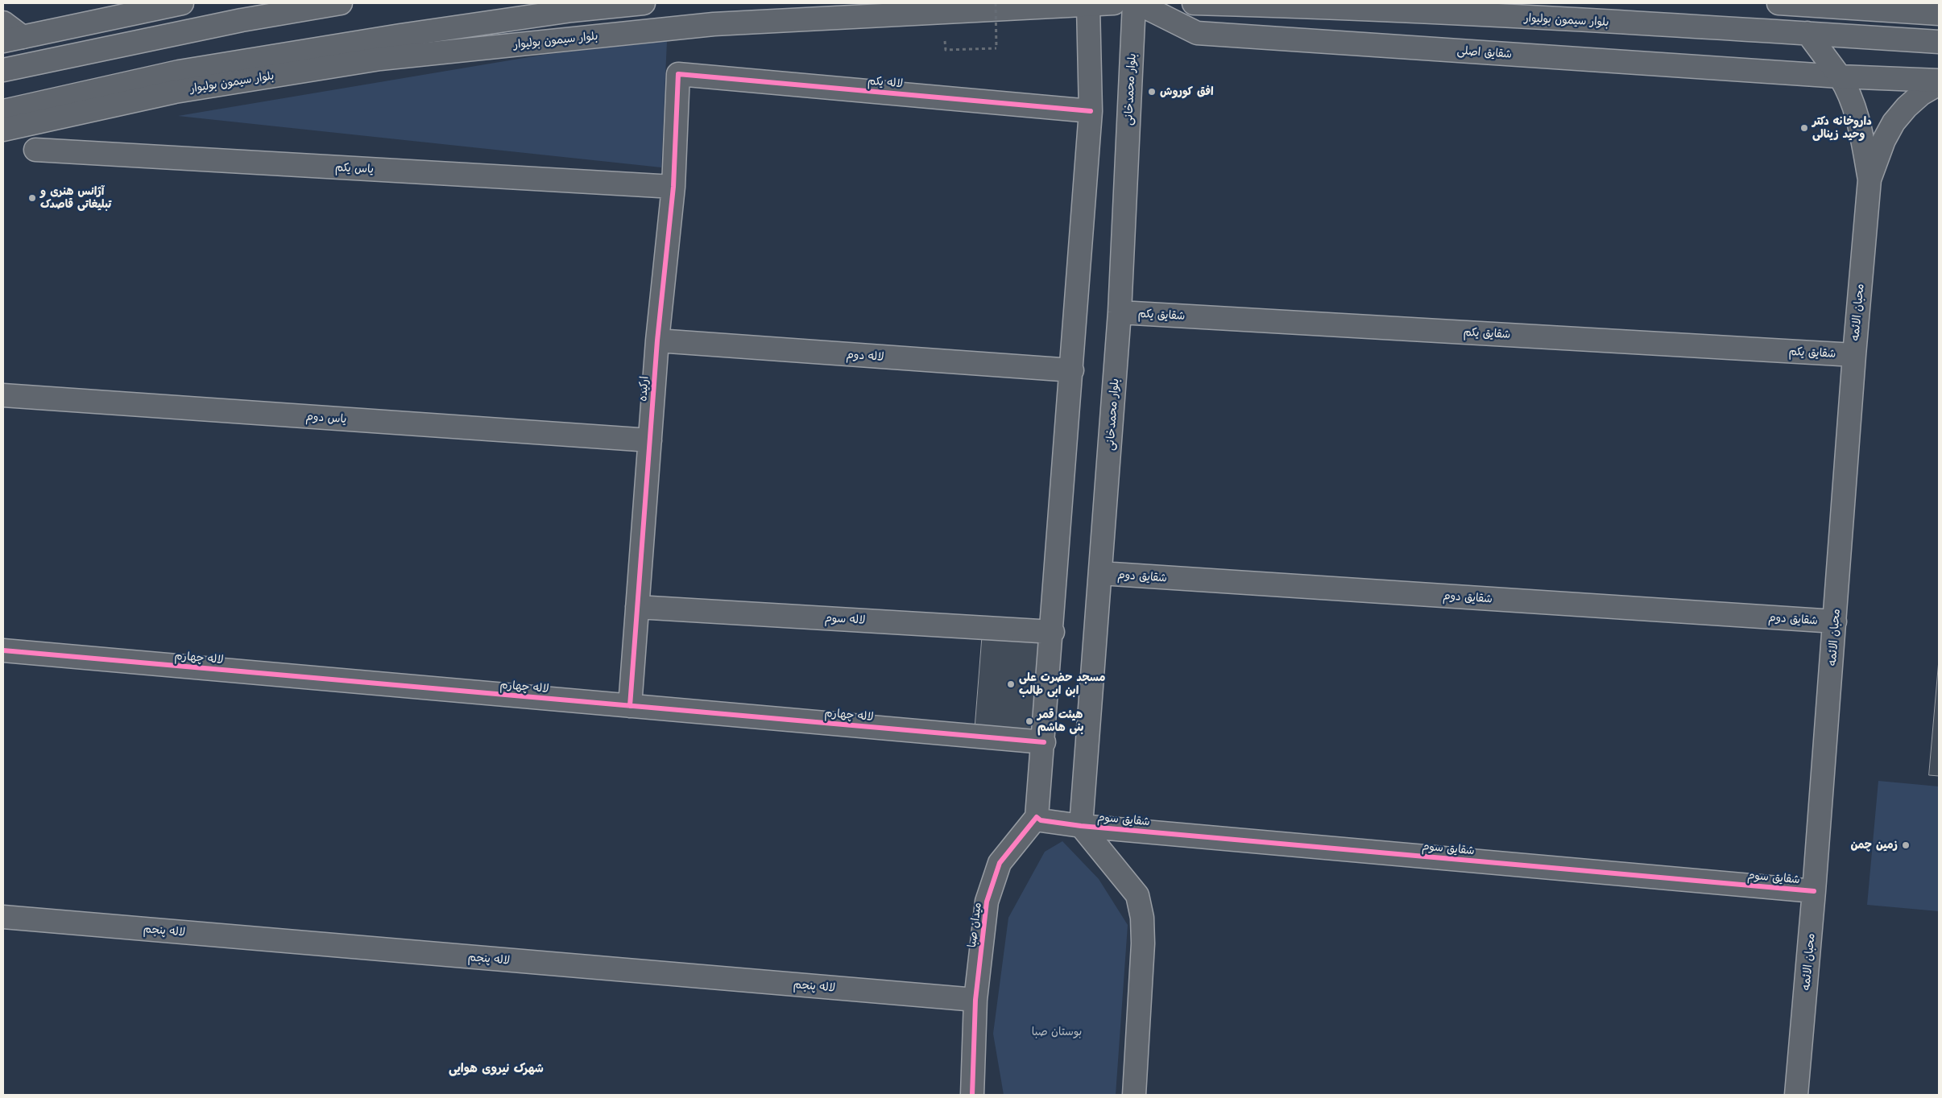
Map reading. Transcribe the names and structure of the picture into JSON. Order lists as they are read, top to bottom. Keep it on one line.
{"streets":{"street":["بلوار سیمون بولیوار","شقایق اصلی","لاله یکم","بلوار محمدخانی","یاس یکم","محبان الائمه","شقایق یکم","لاله دوم","ارکیده","یاس دوم","شقایق دوم","لاله سوم","لاله چهارم","شقایق سوم","میدان صبا","لاله پنجم"]},"crossings":[["بلوار سیمون بولیوار","محبان الائمه"],["شقایق اصلی","محبان الائمه"],["لاله یکم","ارکیده"],["بلوار محمدخانی","شقایق یکم"],["بلوار محمدخانی","شقایق دوم"],["بلوار محمدخانی","شقایق سوم"],["یاس یکم","ارکیده"],["محبان الائمه","شقایق یکم"],["محبان الائمه","شقایق دوم"],["محبان الائمه","شقایق سوم"],["لاله دوم","ارکیده"],["ارکیده","یاس دوم"],["ارکیده","لاله سوم"],["ارکیده","لاله چهارم"],["میدان صبا","لاله پنجم"]],"districts":["شهرک نیروی هوایی"],"parks":["بوستان صبا"],"places":["افق کوروش","داروخانه دکتر وحید زینالی","آژانس هنری و تبلیغاتی قاصدک","مسجد حضرت علی ابن ابی طالب","هیئت قمر بنی هاشم","زمین چمن"]}
